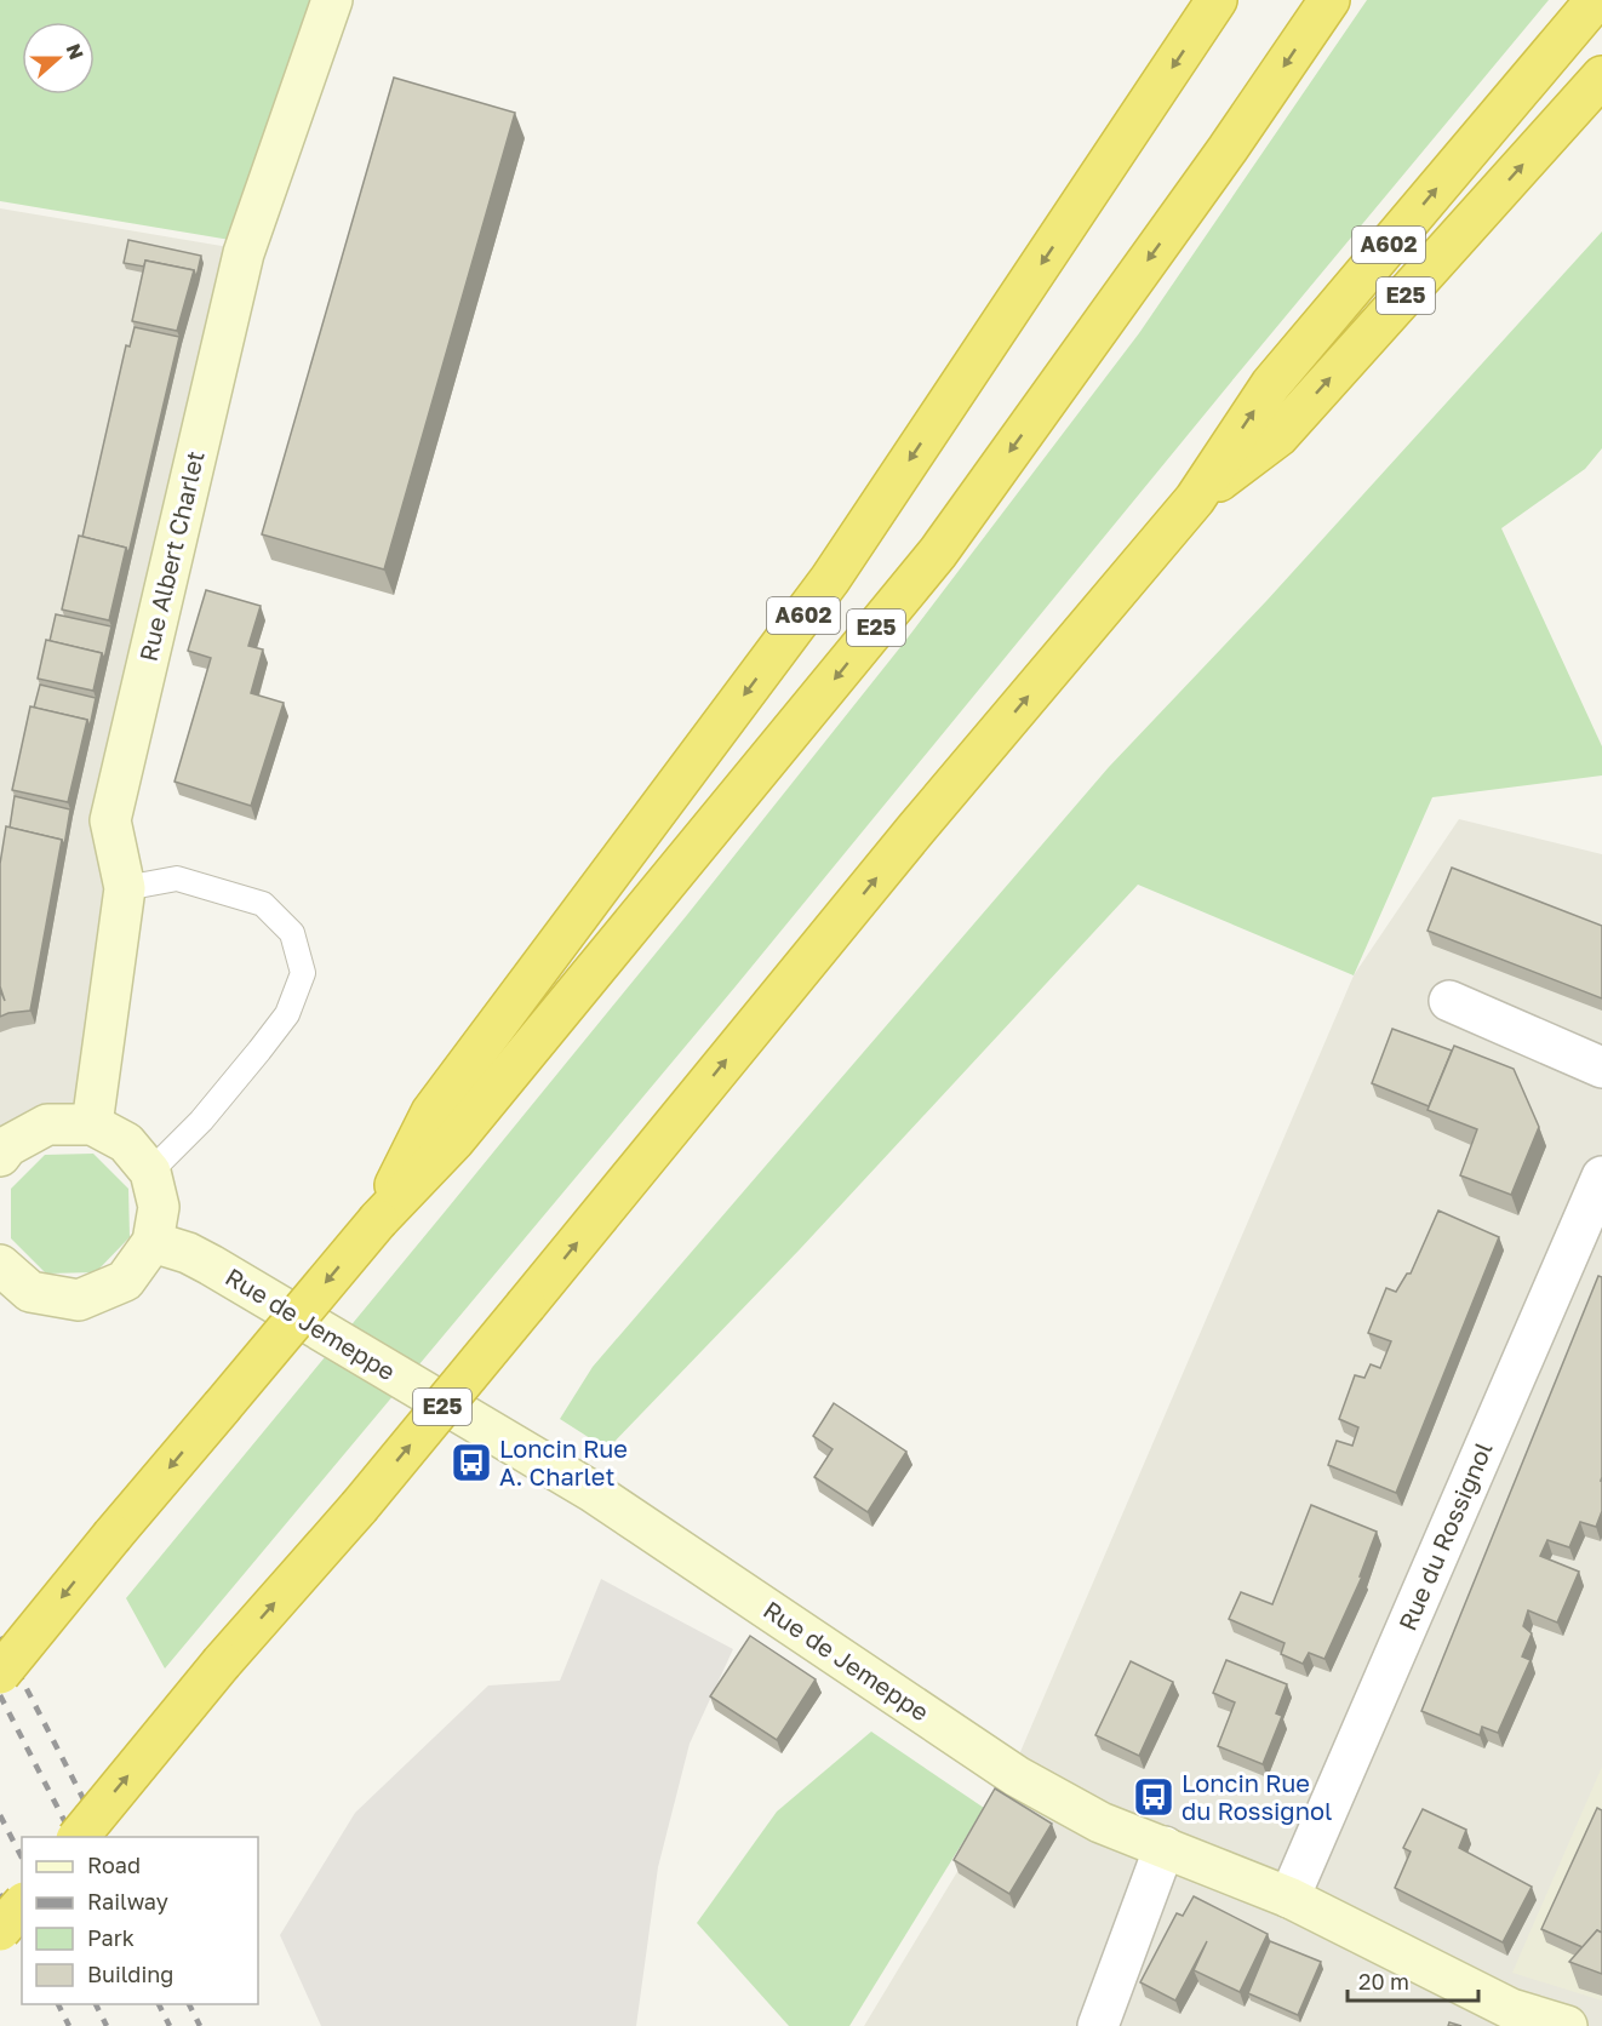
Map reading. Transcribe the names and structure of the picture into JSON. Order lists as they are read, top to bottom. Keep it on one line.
{"streets":{"highway":["A602","E25"],"street":["Rue Albert Charlet","Rue de Jemeppe","Rue du Rossignol"]},"crossings":[["A602","E25"],["Rue de Jemeppe","Rue du Rossignol"]],"places":{"bus stop":["Loncin Rue A. Charlet","Loncin Rue du Rossignol"]},"legend":["Road","Railway","Park","Building"],"scale_bar":"20 m","north":"right"}
